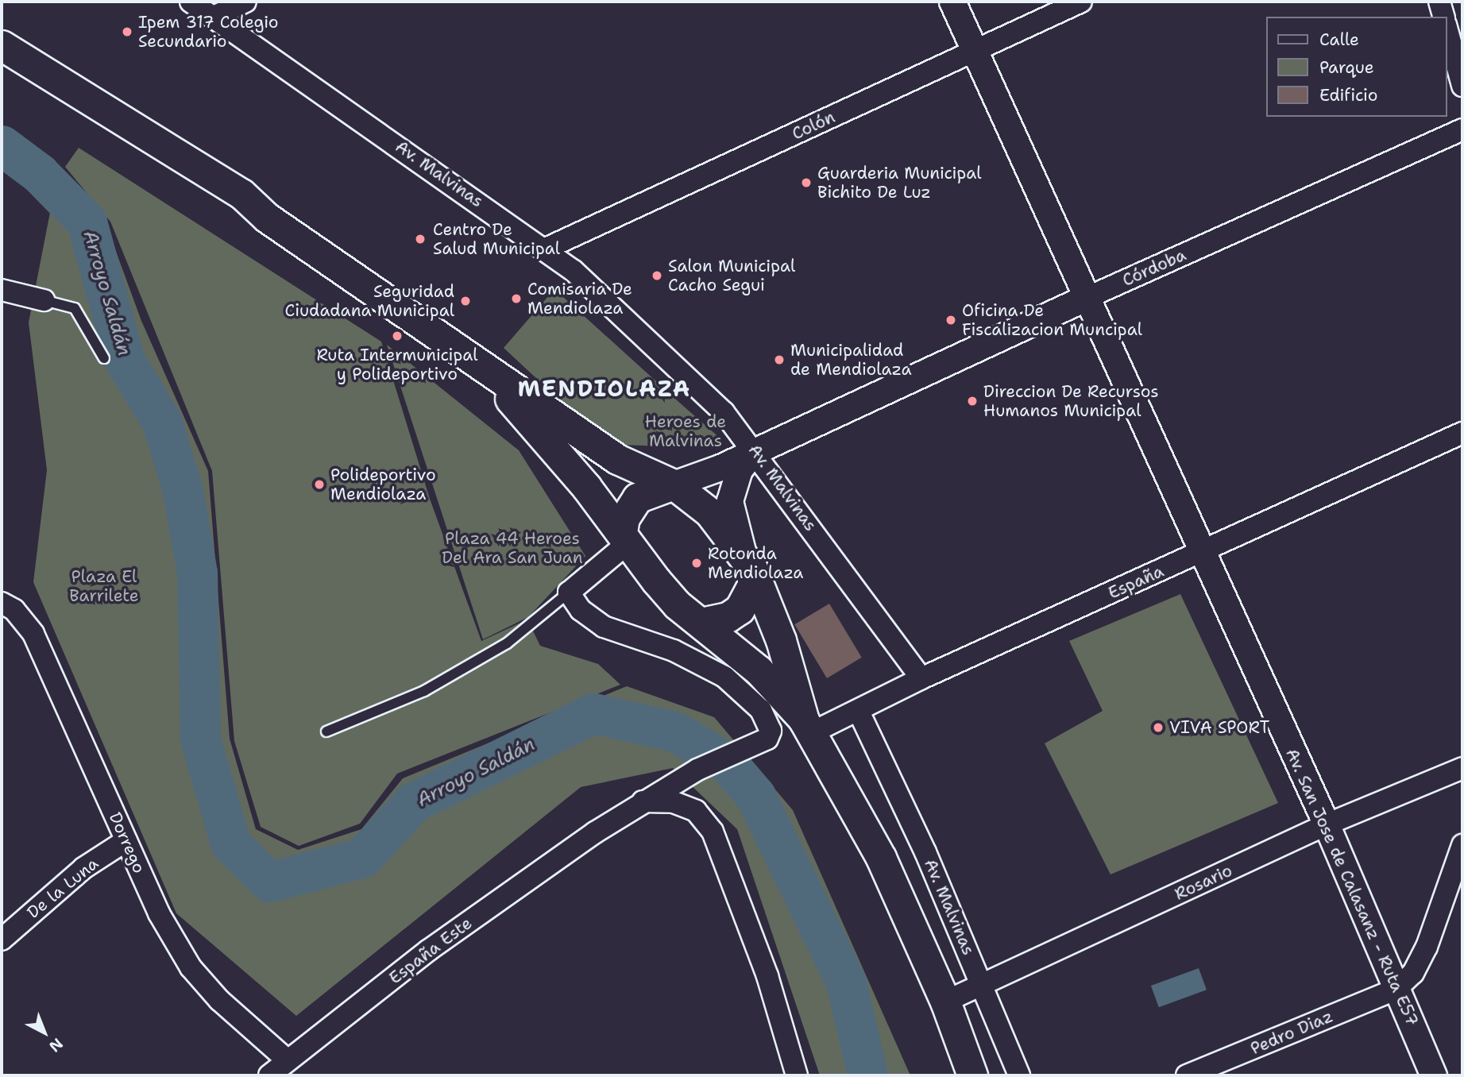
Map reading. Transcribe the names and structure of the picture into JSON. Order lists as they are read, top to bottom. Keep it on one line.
{"streets":{"street":["Colón","Av. Malvinas","Córdoba","España","Dorrego","Rosario","Av. San Jose de Calasanz - Ruta E57","De la Luna","España Este","Pedro Diaz"]},"crossings":[["Colón","Av. Malvinas"],["Colón","Av. San Jose de Calasanz - Ruta E57"],["Av. Malvinas","Córdoba"],["Av. Malvinas","España"],["Av. Malvinas","Rosario"],["Córdoba","Av. San Jose de Calasanz - Ruta E57"],["España","Av. San Jose de Calasanz - Ruta E57"],["Dorrego","De la Luna"],["Dorrego","España Este"],["Rosario","Av. San Jose de Calasanz - Ruta E57"],["Av. San Jose de Calasanz - Ruta E57","Pedro Diaz"]],"districts":["MENDIOLAZA"],"water":["Arroyo Saldán"],"parks":["Heroes de Malvinas","Plaza 44 Heroes Del Ara San Juan","Plaza El Barrilete"],"places":["Ipem 317 Colegio Secundario","Guarderia Municipal Bichito De Luz","Centro De Salud Municipal","Salon Municipal Cacho Segui","Comisaria De Mendiolaza","Seguridad Ciudadana Municipal","Oficina De Fiscalizacion Muncipal","Ruta Intermunicipal y Polideportivo","Municipalidad de Mendiolaza","Direccion De Recursos Humanos Municipal","Polideportivo Mendiolaza","Rotonda Mendiolaza","VIVA SPORT"],"legend":["Calle","Parque","Edificio"],"north":"bottom right"}
